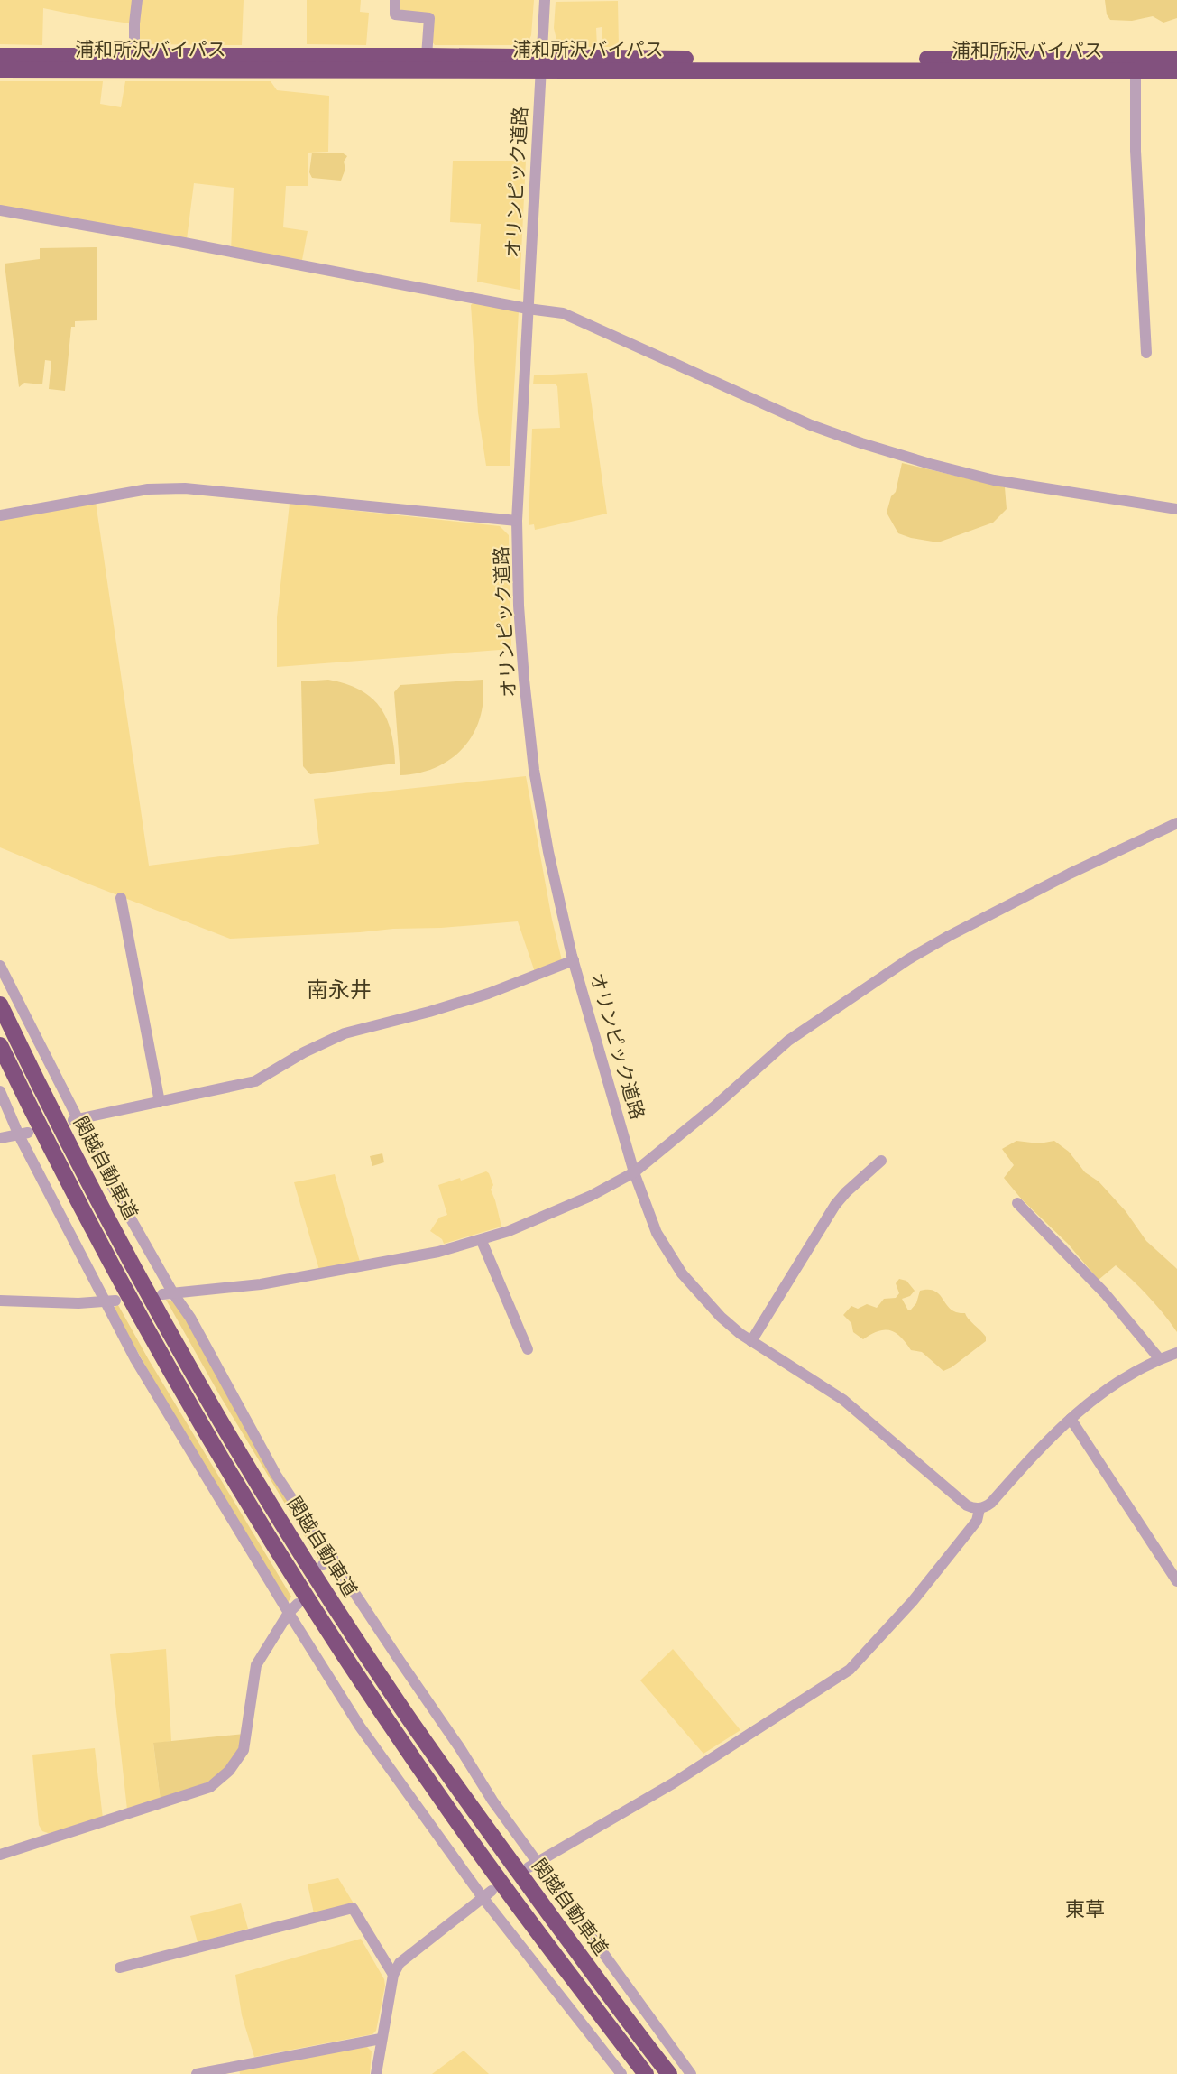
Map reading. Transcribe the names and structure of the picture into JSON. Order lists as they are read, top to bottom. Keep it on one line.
{"streets":{"highway":["浦和所沢バイパス","関越自動車道"],"street":["オリンピック道路"]},"crossings":[["浦和所沢バイパス","オリンピック道路"]],"districts":["南永井","東草"]}
